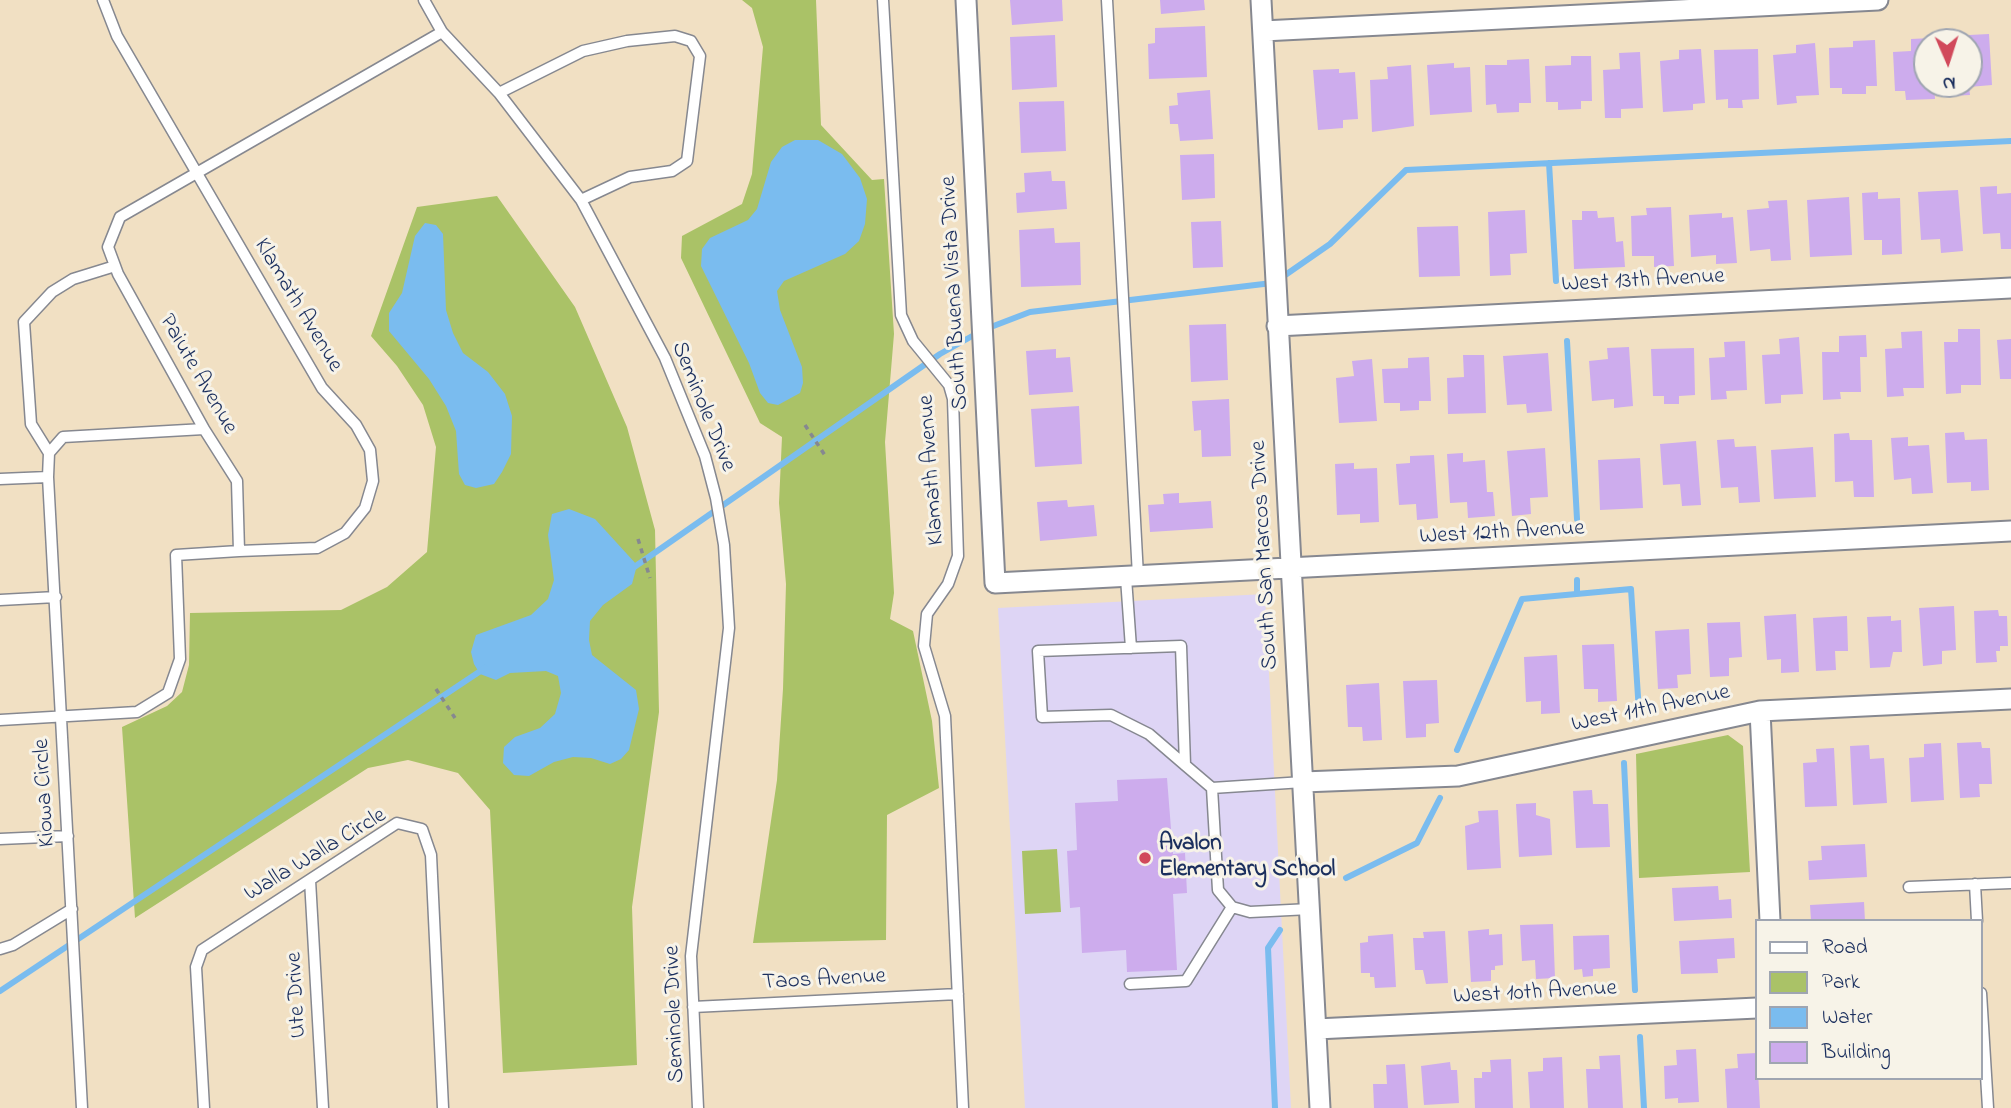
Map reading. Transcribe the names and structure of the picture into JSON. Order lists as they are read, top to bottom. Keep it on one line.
{"streets":{"street":["West 13th Avenue","South Buena Vista Drive","West 12th Avenue","South San Marcos Drive","West 11th Avenue","West 10th Avenue"],"lane":["Klamath Avenue","Paiute Avenue","Seminole Drive","Kiowa Circle","Walla Walla Circle","Taos Avenue","Ute Drive"]},"crossings":[["West 13th Avenue","South San Marcos Drive"],["South Buena Vista Drive","West 12th Avenue"],["Klamath Avenue","Paiute Avenue"],["Klamath Avenue","Taos Avenue"],["Paiute Avenue","Seminole Drive"],["Seminole Drive","Taos Avenue"],["West 12th Avenue","South San Marcos Drive"],["South San Marcos Drive","West 11th Avenue"],["South San Marcos Drive","West 10th Avenue"],["Walla Walla Circle","Ute Drive"]],"places":["Avalon Elementary School"],"legend":["Road","Park","Water","Building"],"north":"bottom"}
